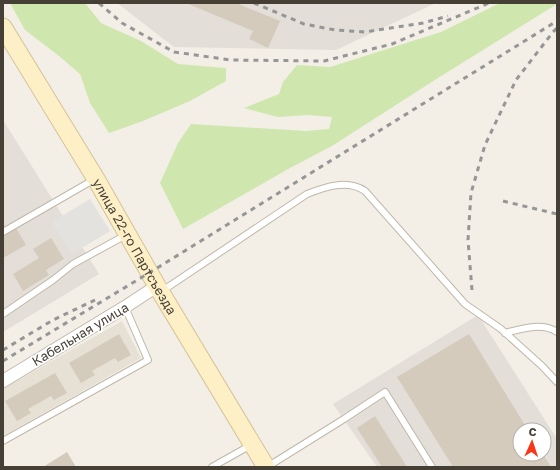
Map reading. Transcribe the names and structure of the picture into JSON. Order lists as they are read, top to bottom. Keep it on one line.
{"streets":{"street":["улица 22-го Партсъезда","Кабельная улица"]},"crossings":[["улица 22-го Партсъезда","Кабельная улица"]],"north":"top"}
